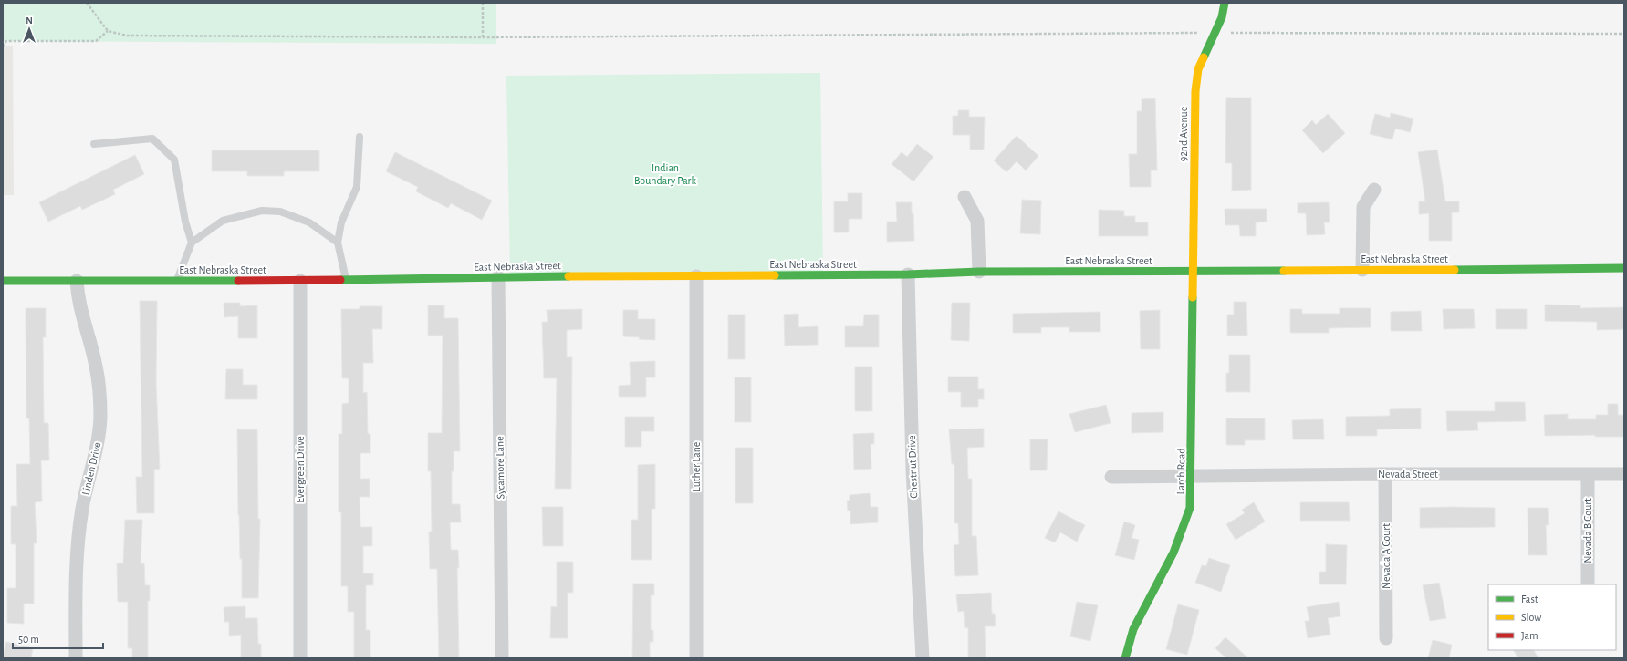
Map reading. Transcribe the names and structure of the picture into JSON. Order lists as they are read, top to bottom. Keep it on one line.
{"streets":{"street":["92nd Avenue","East Nebraska Street","Luther Lane","Chestnut Drive","Sycamore Lane","Linden Drive","Evergreen Drive","Larch Road","Nevada Street","Nevada B Court","Nevada A Court"]},"crossings":[["92nd Avenue","East Nebraska Street"],["92nd Avenue","Larch Road"],["East Nebraska Street","Luther Lane"],["East Nebraska Street","Chestnut Drive"],["East Nebraska Street","Sycamore Lane"],["East Nebraska Street","Linden Drive"],["East Nebraska Street","Evergreen Drive"],["East Nebraska Street","Larch Road"],["Larch Road","Nevada Street"],["Nevada Street","Nevada B Court"],["Nevada Street","Nevada A Court"]],"parks":["Indian Boundary Park"],"legend":["Fast","Slow","Jam"],"scale_bar":"50 m","north":"top"}
